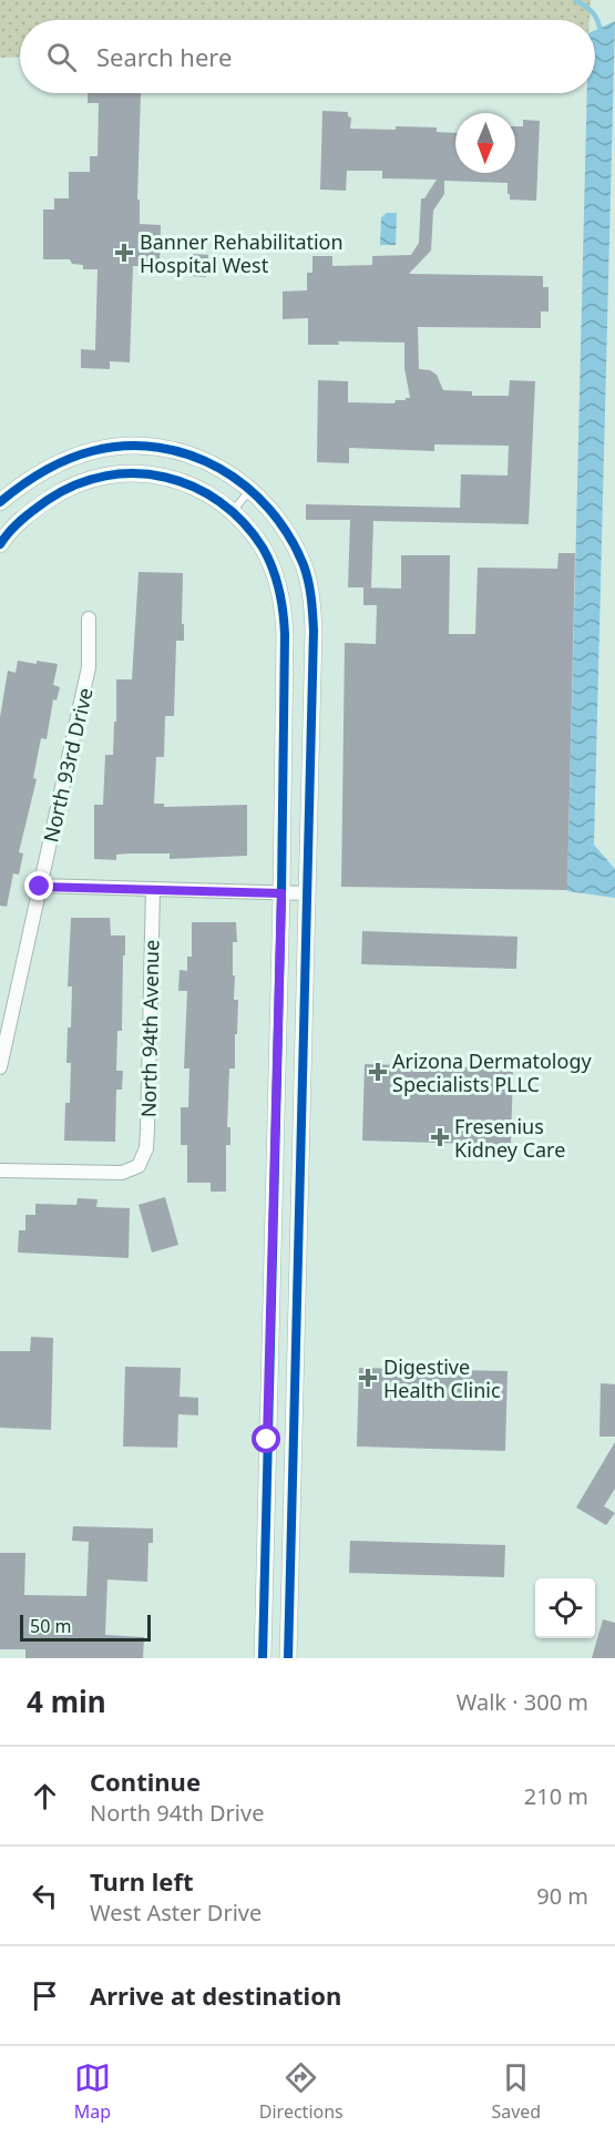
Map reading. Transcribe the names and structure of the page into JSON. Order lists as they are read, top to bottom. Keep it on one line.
{"streets":{"street":["North 93rd Drive","North 94th Avenue"]},"places":{"health":["Banner Rehabilitation Hospital West","Arizona Dermatology Specialists PLLC","Fresenius Kidney Care","Digestive Health Clinic"]},"scale_bar":"50 m","north":"bottom","page":{"search":"Search here","scale":"50 m","heading":["4 min","Walk · 300 m"],"list":[["Continue","North 94th Drive","210 m"],["Turn left","West Aster Drive","90 m"],"Arrive at destination"],"nav":["Map","Directions","Saved"]}}
